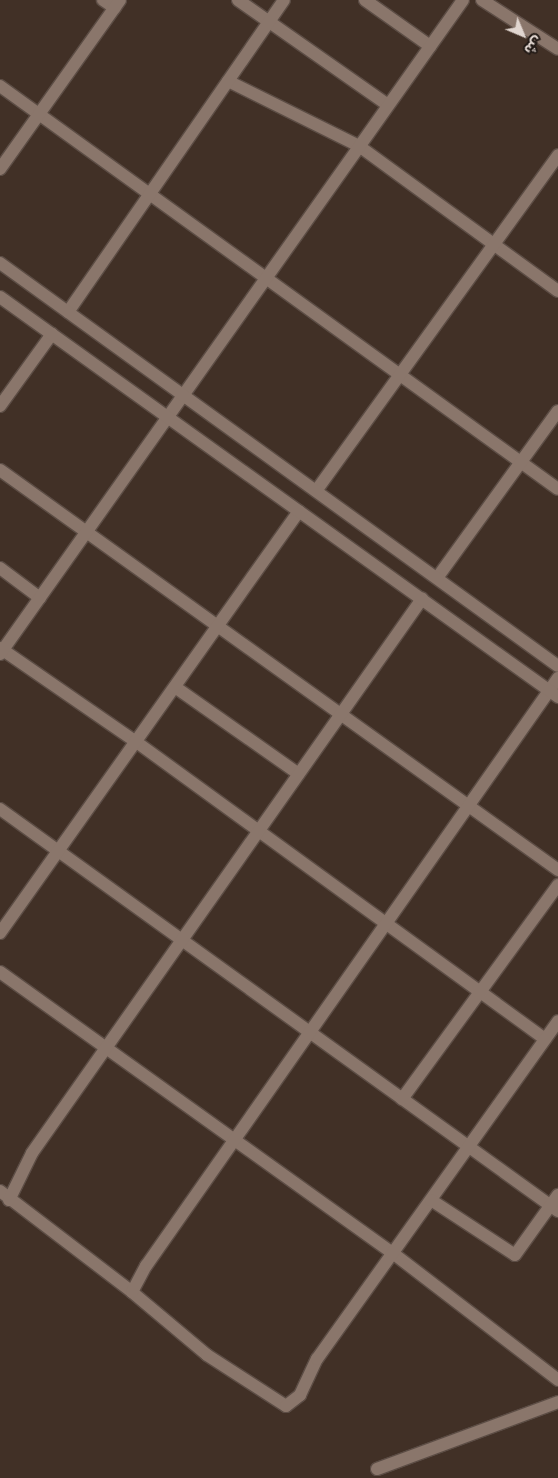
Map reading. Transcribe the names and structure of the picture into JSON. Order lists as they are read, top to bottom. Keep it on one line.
{"north":"bottom right"}
